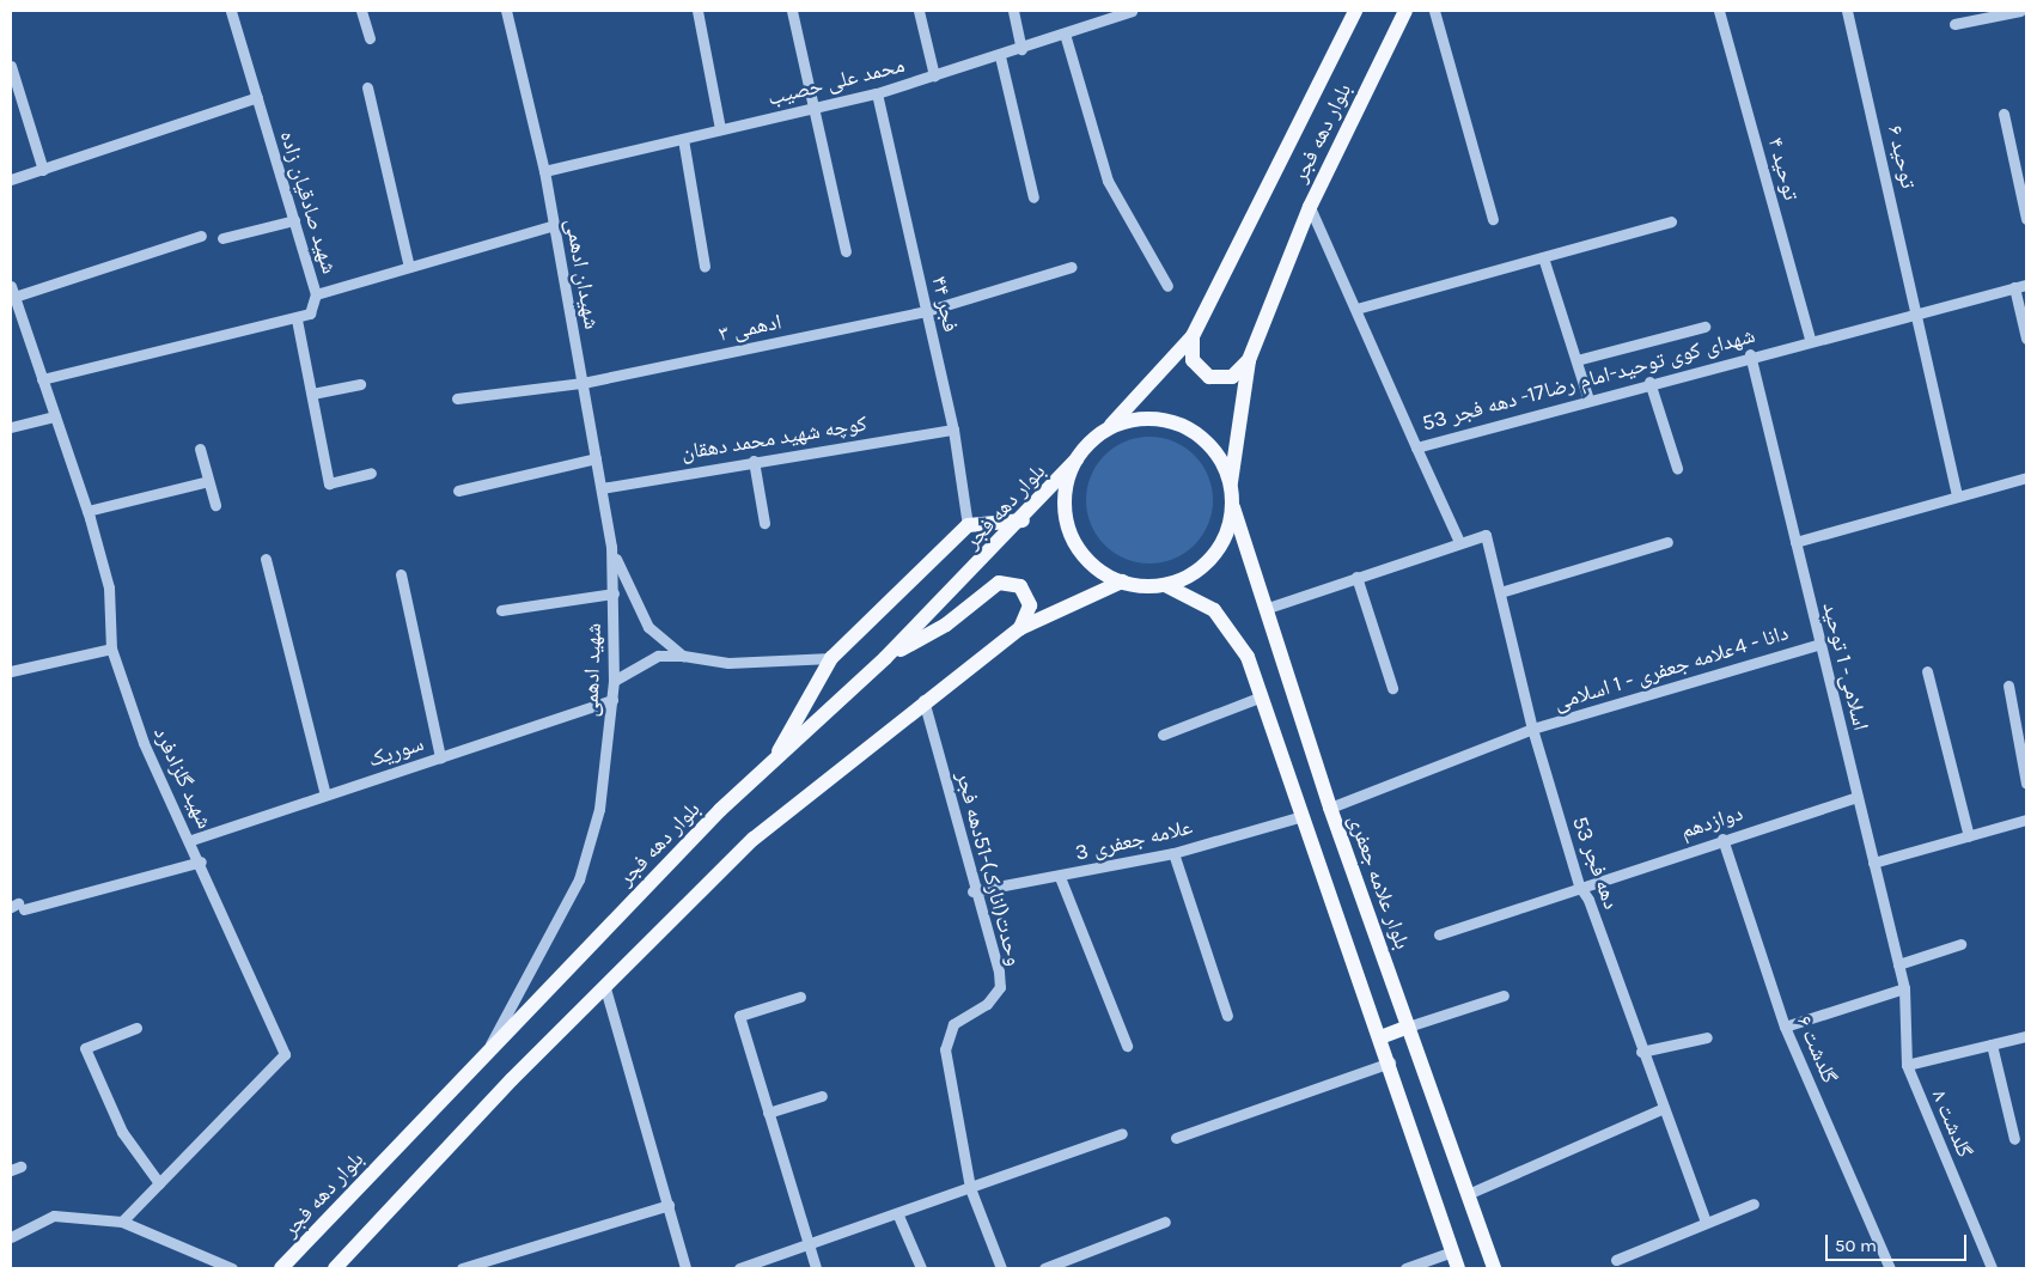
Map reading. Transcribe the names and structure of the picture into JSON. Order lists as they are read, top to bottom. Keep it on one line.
{"streets":{"main road":["بلوار دهه فجر","بلوار علامه جعفری"],"street":["محمد علی حصیب","توحید ۶","توحید ۴","شهید صادقیان زاده","شهیدان ادهمی","فجر ۴۴","ادهمی ۳","شهدای کوی توحید-امام رضا17- دهه فجر 53","کوچه شهید محمد دهقان","اسلامی- 1 توحید","دانا - 4علامه جعفری - 1 اسلامی","شهید ادهمی","سوریک","شهید گلزادفرد","دوازدهم","علامه جعفری 3","دهه فجر 53","وحدت(انارک)-51دهه فجر","گلدشت ۶","گلدشت ۸"]},"crossings":[["محمد علی حصیب","شهیدان ادهمی"],["محمد علی حصیب","فجر ۴۴"],["بلوار دهه فجر","شهدای کوی توحید-امام رضا17- دهه فجر 53"],["بلوار دهه فجر","شهید ادهمی"],["بلوار دهه فجر","بلوار علامه جعفری"],["توحید ۶","شهدای کوی توحید-امام رضا17- دهه فجر 53"],["توحید ۴","شهدای کوی توحید-امام رضا17- دهه فجر 53"],["شهیدان ادهمی","ادهمی ۳"],["شهیدان ادهمی","کوچه شهید محمد دهقان"],["شهیدان ادهمی","شهید ادهمی"],["فجر ۴۴","ادهمی ۳"],["فجر ۴۴","کوچه شهید محمد دهقان"],["شهدای کوی توحید-امام رضا17- دهه فجر 53","اسلامی- 1 توحید"],["اسلامی- 1 توحید","دانا - 4علامه جعفری - 1 اسلامی"],["اسلامی- 1 توحید","دوازدهم"],["اسلامی- 1 توحید","گلدشت ۸"],["دانا - 4علامه جعفری - 1 اسلامی","دهه فجر 53"],["دانا - 4علامه جعفری - 1 اسلامی","بلوار علامه جعفری"],["شهید ادهمی","سوریک"],["سوریک","شهید گلزادفرد"],["دوازدهم","دهه فجر 53"],["دوازدهم","گلدشت ۶"],["علامه جعفری 3","وحدت(انارک)-51دهه فجر"]],"scale_bar":"50 m"}
